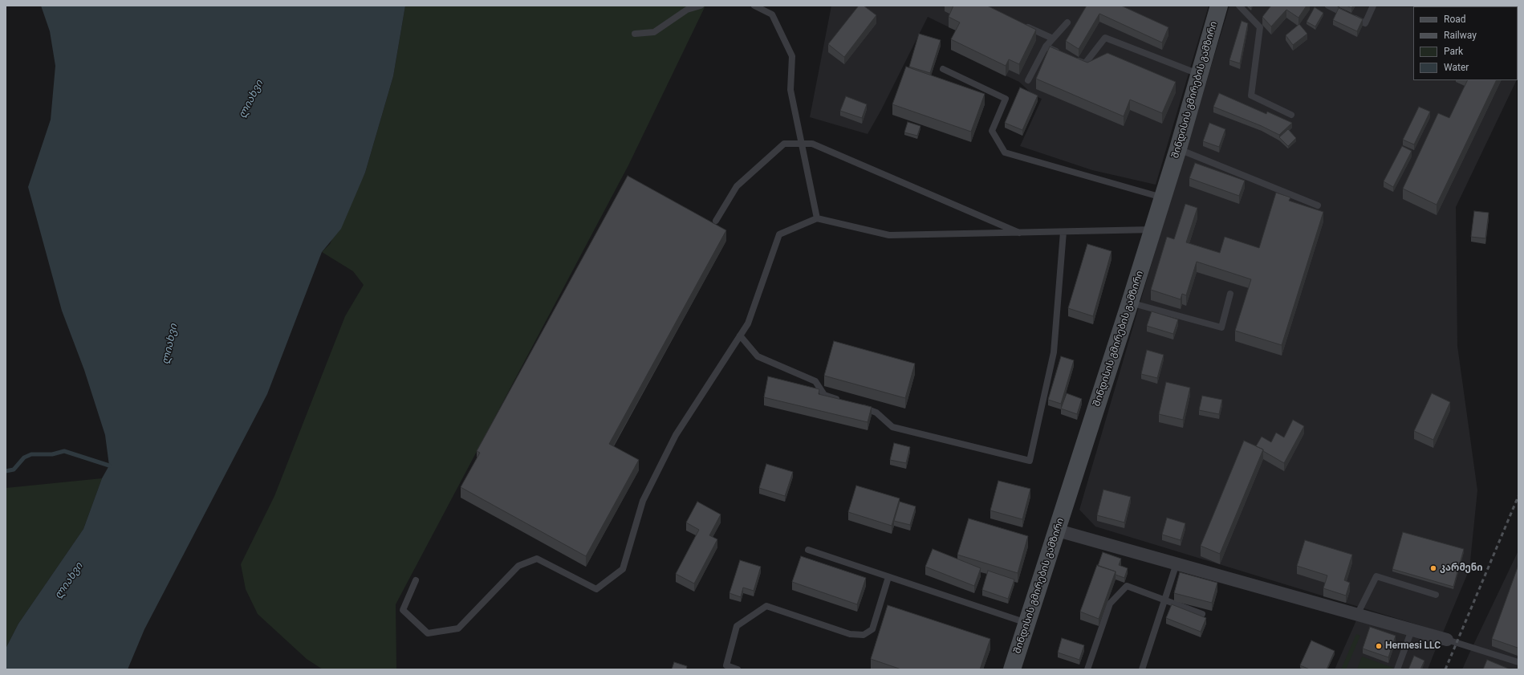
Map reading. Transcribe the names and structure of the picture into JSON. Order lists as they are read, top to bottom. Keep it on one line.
{"streets":{"main road":["შინდისის გმირების გამზირი"]},"water":["ლიახვი"],"places":["კარმენი","Hermesi LLC"],"legend":["Road","Railway","Park","Water"]}
